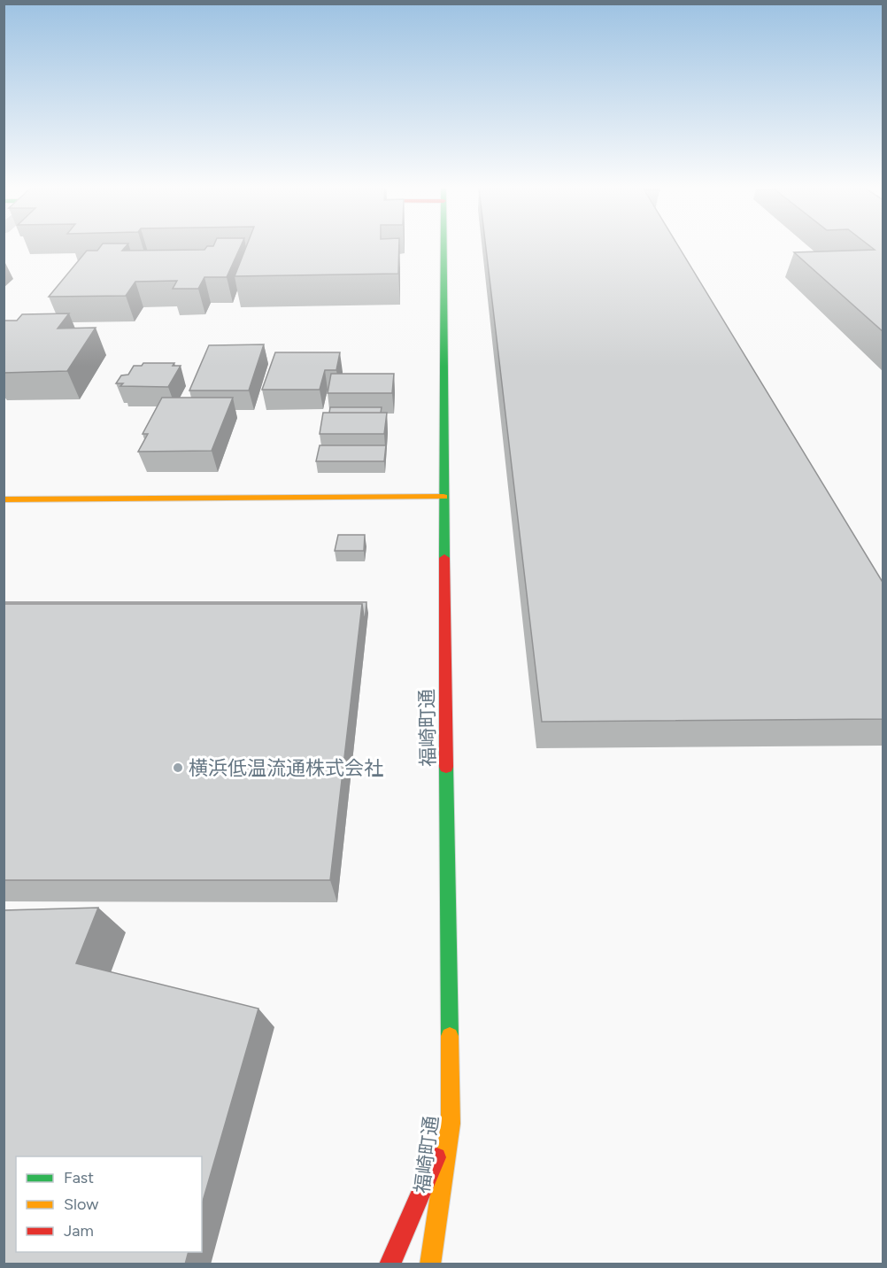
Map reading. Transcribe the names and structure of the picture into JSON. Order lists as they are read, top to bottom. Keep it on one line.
{"streets":{"street":["福崎町通"]},"places":["横浜低温流通株式会社"],"legend":["Fast","Slow","Jam"]}
